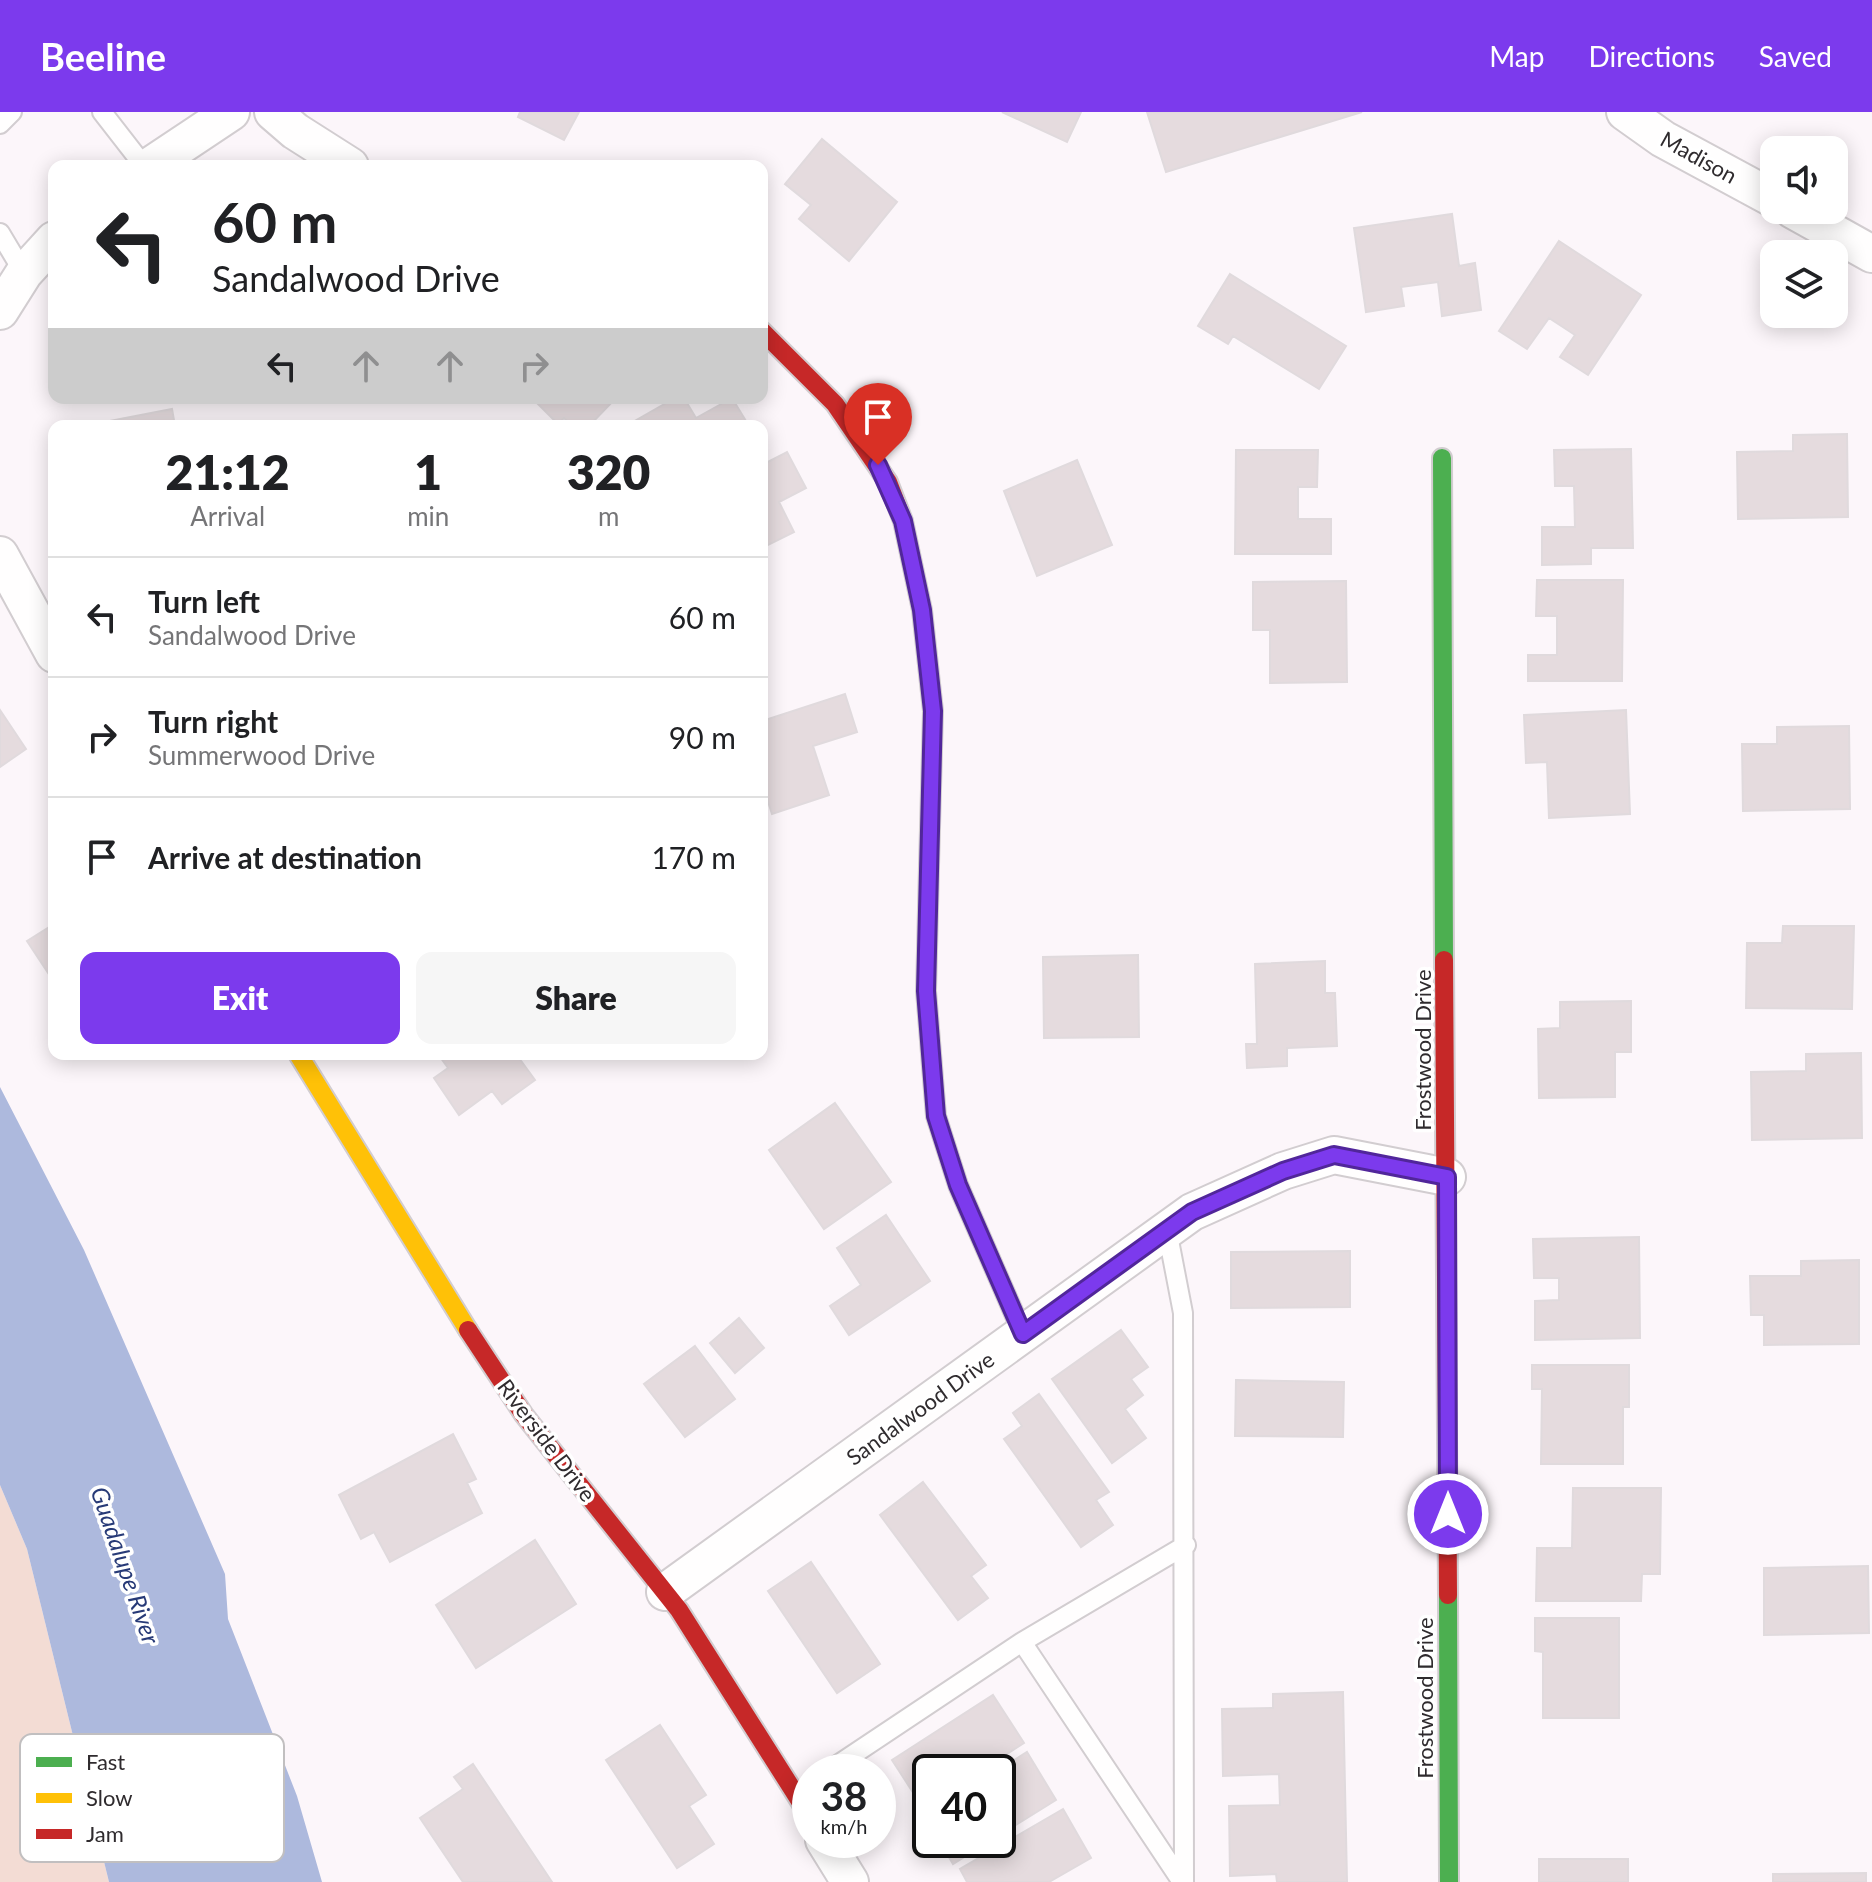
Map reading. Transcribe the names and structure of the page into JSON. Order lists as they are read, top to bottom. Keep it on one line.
{"streets":{"street":["Madison","Frostwood Drive","Sandalwood Drive","Riverside Drive"]},"crossings":[["Frostwood Drive","Sandalwood Drive"],["Sandalwood Drive","Riverside Drive"]],"water":["Guadalupe River"],"legend":["Fast","Slow","Jam"],"page":{"header":"Beeline","nav":["Map","Directions","Saved"],"turn":["60 m","Sandalwood Drive"],"eta":["21:12","Arrival","1","min","320","m"],"list":[{"name":"Turn left","note":"Sandalwood Drive","value":"60 m"},{"name":"Turn right","note":"Summerwood Drive","value":"90 m"},{"name":"Arrive at destination","value":"170 m"}],"buttons":["Exit","Share"],"speed":"38 km/h","limit":"40"}}
